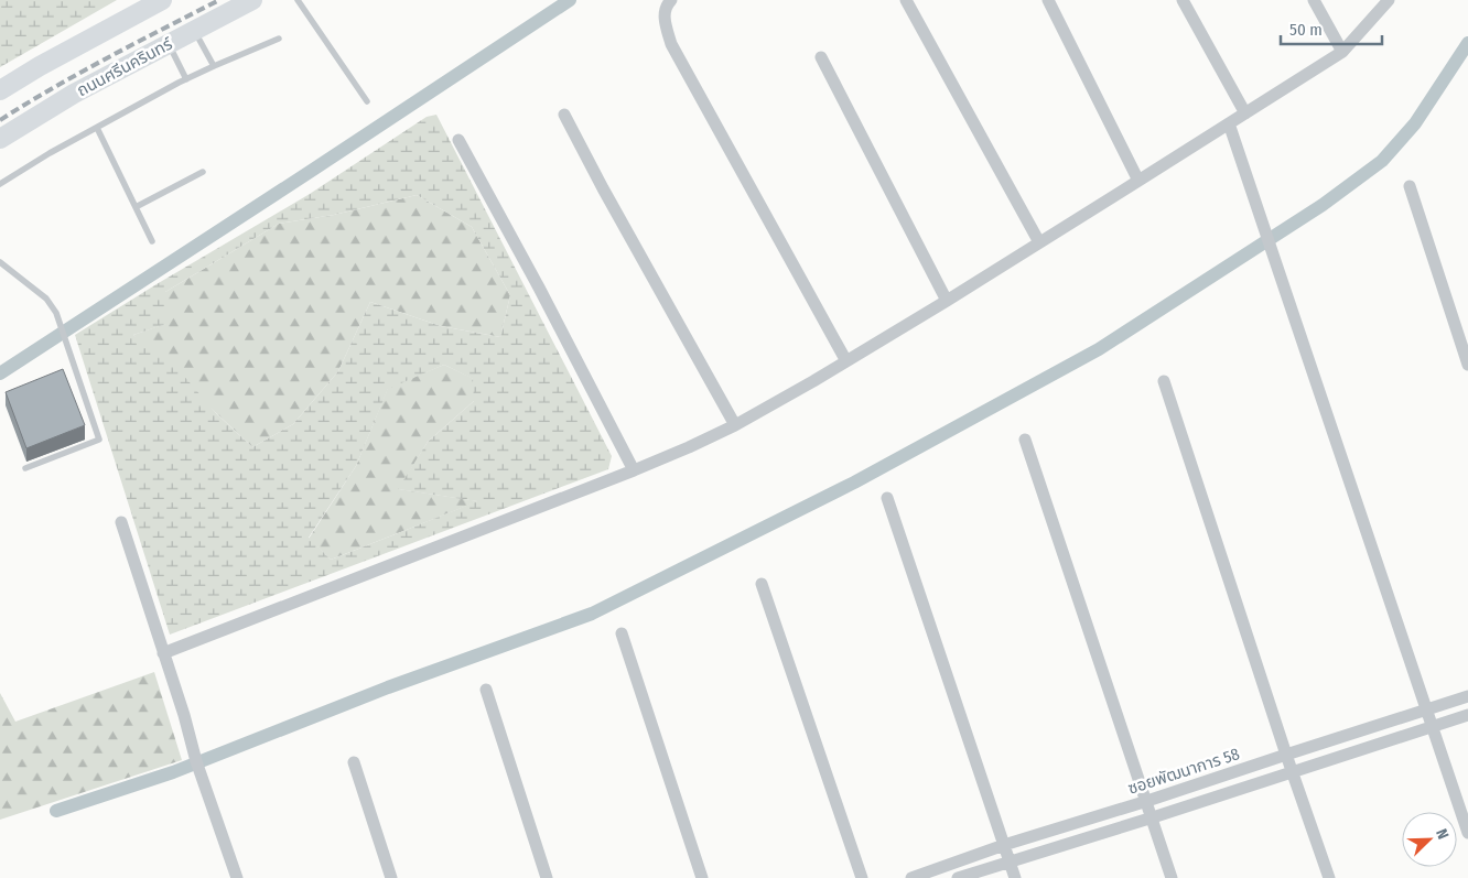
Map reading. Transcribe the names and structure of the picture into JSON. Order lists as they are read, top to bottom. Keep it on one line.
{"streets":{"main road":["ถนนศรีนครินทร์"],"street":["ซอยพัฒนาการ 58"]},"scale_bar":"50 m","north":"top right"}
